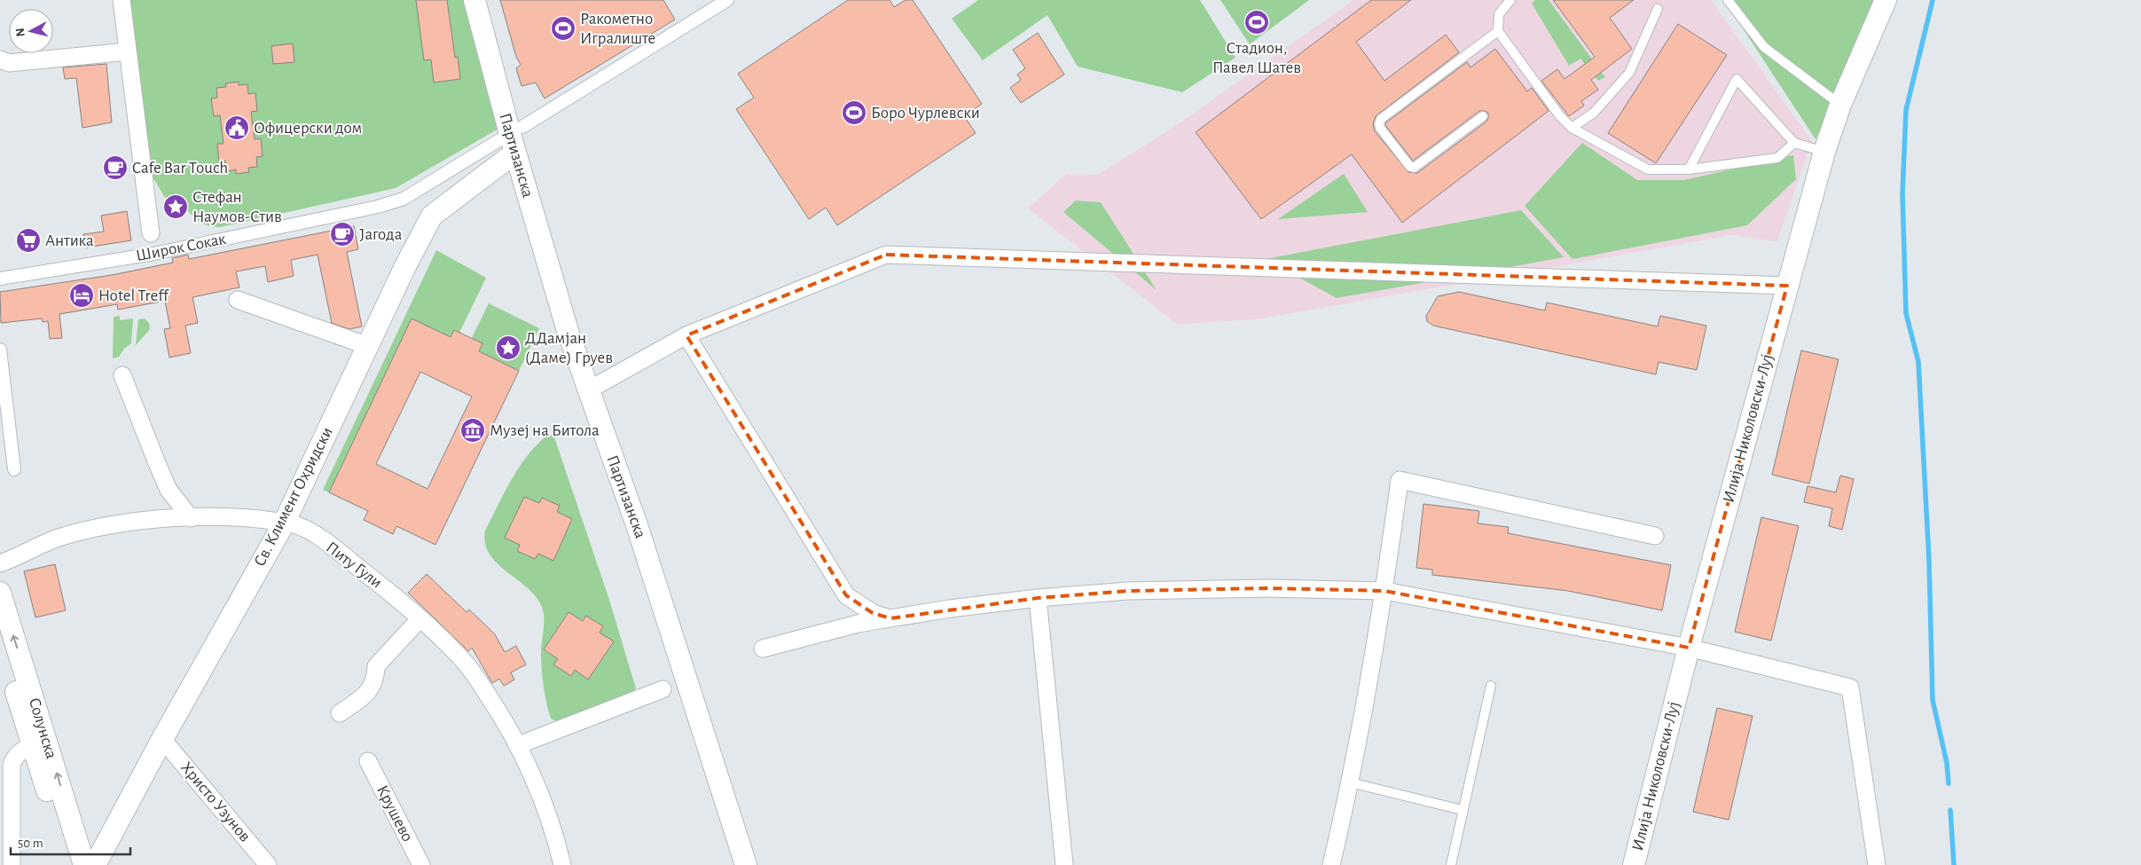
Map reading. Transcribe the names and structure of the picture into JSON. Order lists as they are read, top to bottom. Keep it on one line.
{"streets":{"street":["Партизанска","Широк Сокак","Илија Николовски-Луј","Св. Климент Охридски","Питу Гули","Солунска","Христо Узунов","Крушево"]},"crossings":[["Партизанска","Широк Сокак"],["Партизанска","Св. Климент Охридски"],["Широк Сокак","Св. Климент Охридски"],["Св. Климент Охридски","Питу Гули"],["Св. Климент Охридски","Христо Узунов"]],"places":{"sports":["Стадион, Павел Шатев","Ракометно Игралиште","Боро Чурлевски"],"public building":["Офицерски дом"],"cafe":["Cafe Bar Touch","Јагода"],"place":["Стефан Наумов-Стив","ДДамјан (Даме) Груев"],"supermarket":["Антика"],"hotel":["Hotel Treff"],"museum":["Музеј на Битола"]},"scale_bar":"50 m","north":"left"}
